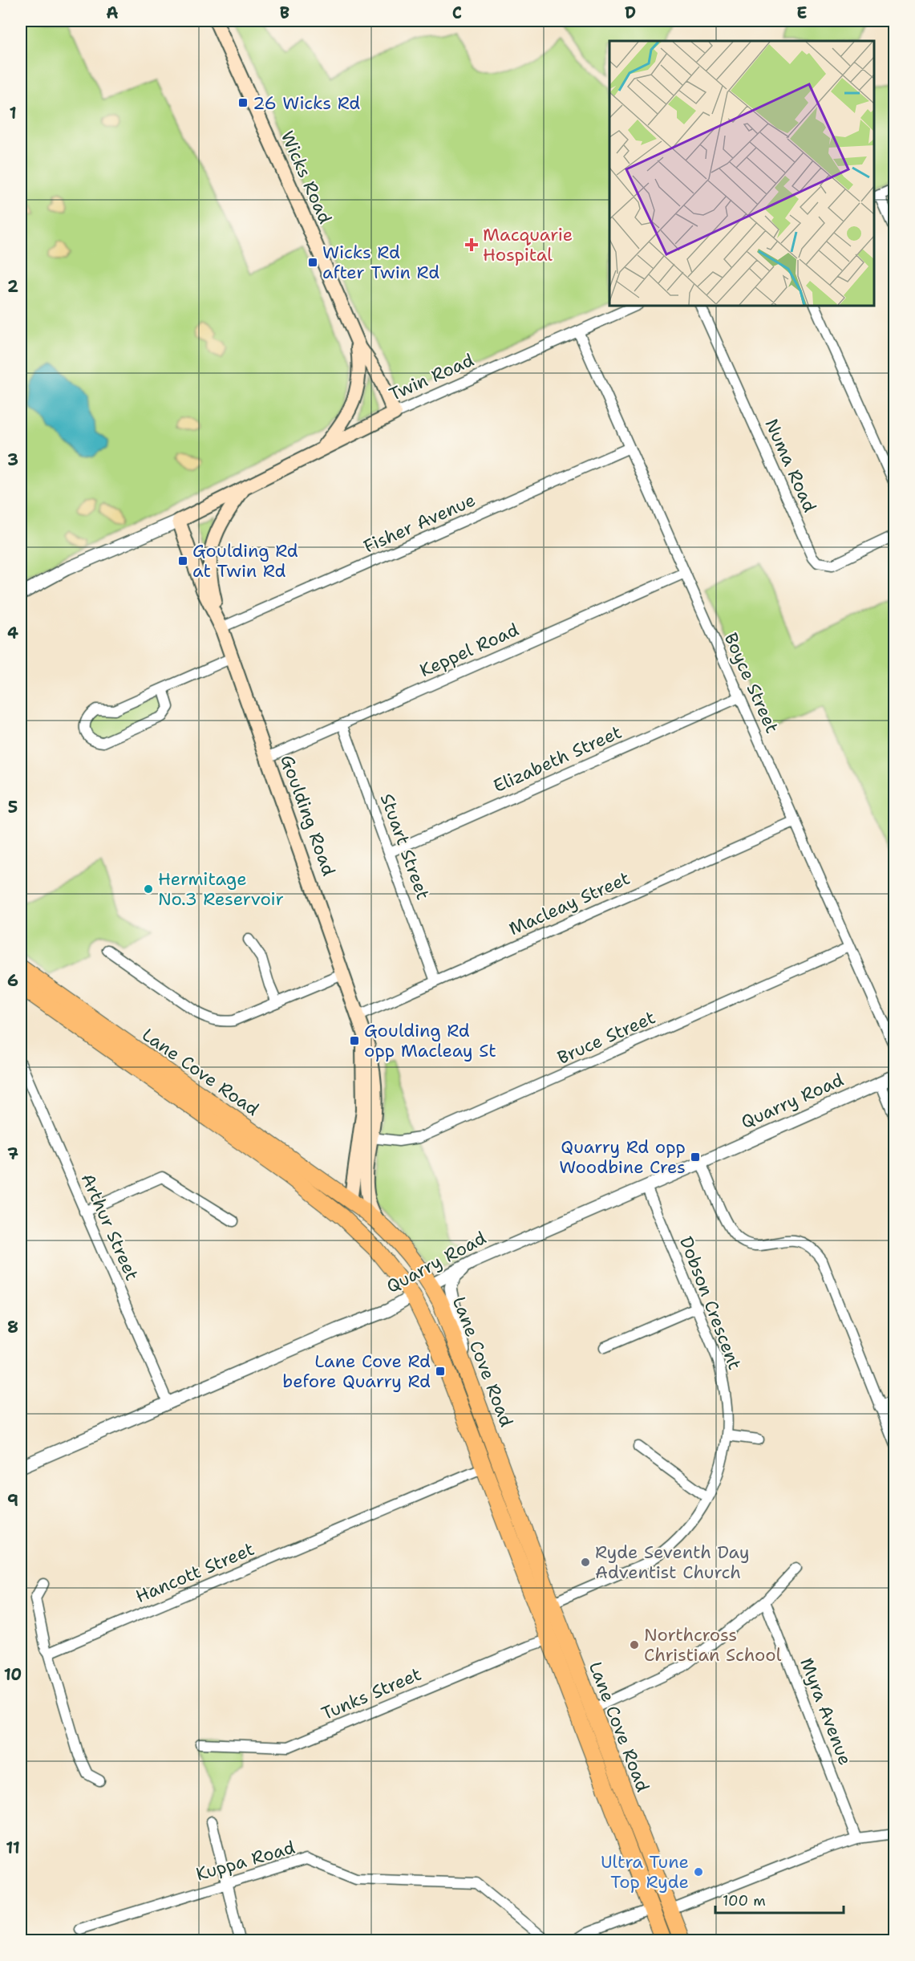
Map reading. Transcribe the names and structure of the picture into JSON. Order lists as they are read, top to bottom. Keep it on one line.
{"streets":{"highway":["Lane Cove Road","Quarry Road"],"main road":["Wicks Road","Twin Road","Goulding Road"],"street":["Numa Road","Fisher Avenue","Keppel Road","Boyce Street","Elizabeth Street","Stuart Street","Macleay Street","Bruce Street","Arthur Street","Dobson Crescent","Hancott Street","Tunks Street","Myra Avenue","Kuppa Road"]},"crossings":[["Wicks Road","Twin Road"],["Twin Road","Boyce Street"],["Twin Road","Goulding Road"],["Fisher Avenue","Boyce Street"],["Fisher Avenue","Goulding Road"],["Keppel Road","Boyce Street"],["Keppel Road","Goulding Road"],["Keppel Road","Stuart Street"],["Boyce Street","Elizabeth Street"],["Boyce Street","Macleay Street"],["Boyce Street","Bruce Street"],["Elizabeth Street","Stuart Street"],["Goulding Road","Macleay Street"],["Goulding Road","Bruce Street"],["Goulding Road","Lane Cove Road"],["Stuart Street","Macleay Street"],["Lane Cove Road","Quarry Road"],["Lane Cove Road","Dobson Crescent"],["Lane Cove Road","Hancott Street"],["Lane Cove Road","Tunks Street"],["Quarry Road","Arthur Street"],["Quarry Road","Dobson Crescent"]],"places":{"transit":["26 Wicks Rd","Wicks Rd after Twin Rd","Goulding Rd at Twin Rd","Goulding Rd opp Macleay St","Quarry Rd opp Woodbine Cres","Lane Cove Rd before Quarry Rd"],"health":["Macquarie Hospital"],"other":["Hermitage No.3 Reservoir","Ryde Seventh Day Adventist Church","Northcross Christian School","Ultra Tune Top Ryde"]},"scale_bar":"100 m","grid":{"columns":["A","B","C","D","E"],"rows":["1","2","3","4","5","6","7","8","9","10","11"]}}
